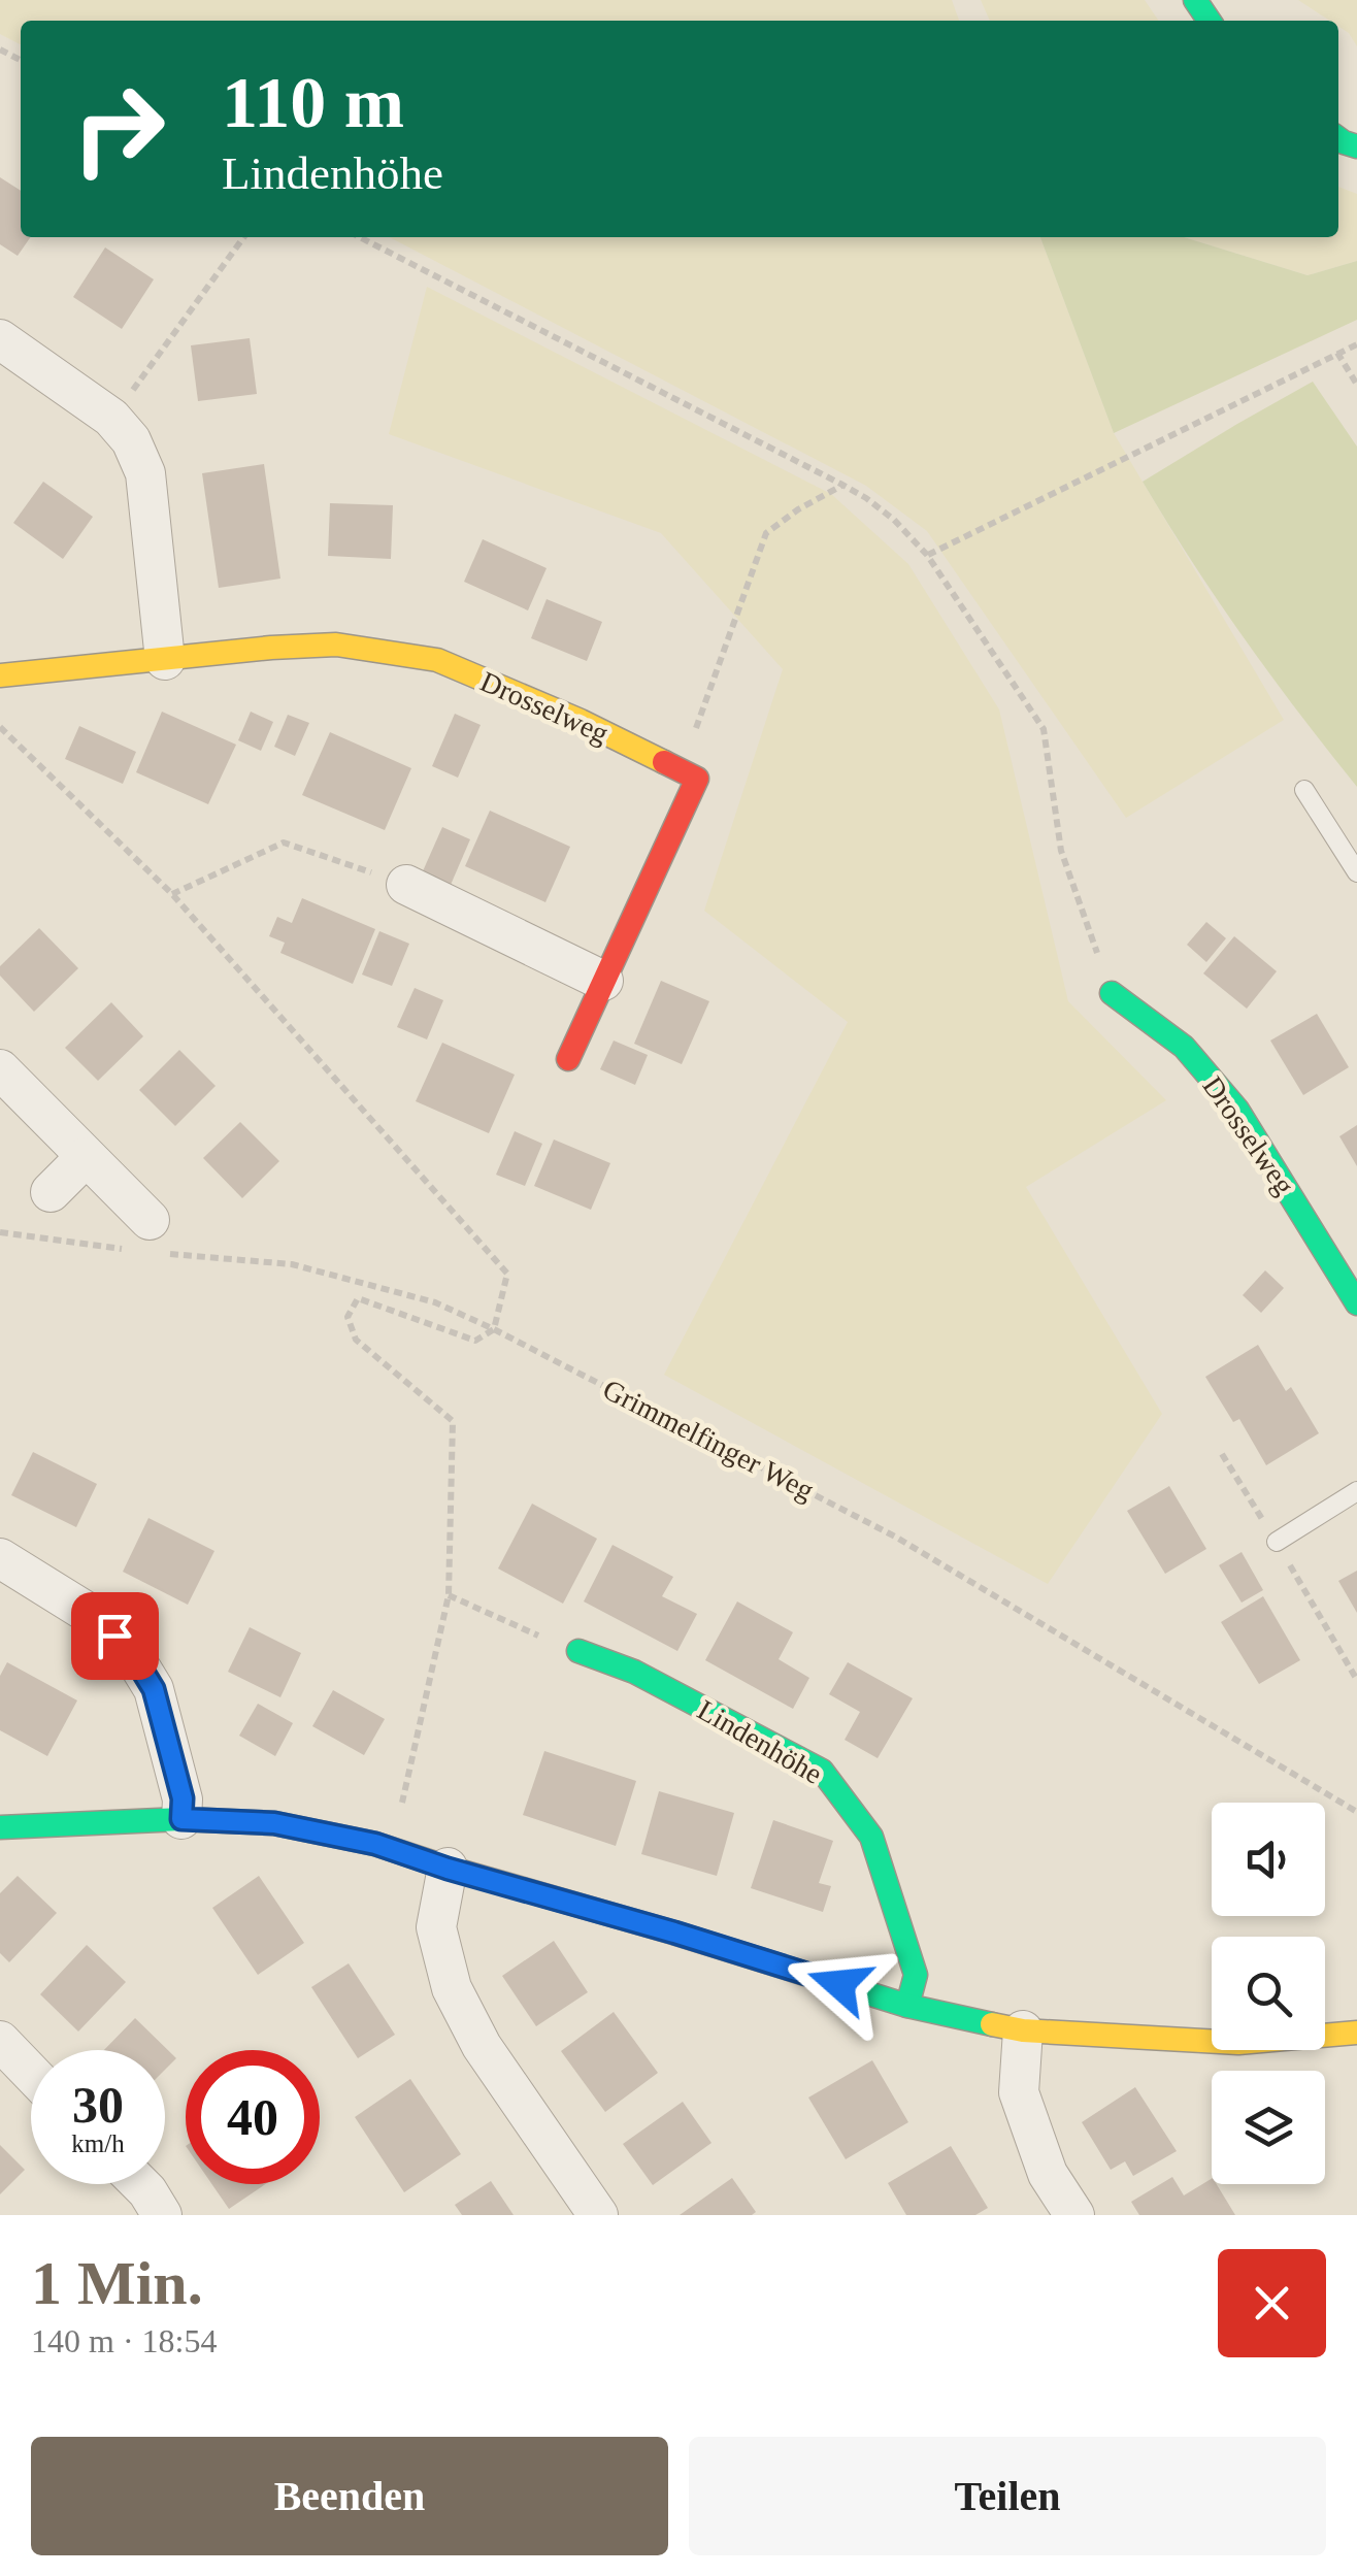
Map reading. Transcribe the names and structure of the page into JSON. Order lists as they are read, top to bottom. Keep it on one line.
{"streets":{"street":["Drosselweg","Lindenhöhe"],"path":["Grimmelfinger Weg"]},"page":{"turn":["110 m","Lindenhöhe"],"speed":"30 km/h","limit":"40","heading":["1 Min.","140 m · 18:54"],"buttons":["Beenden","Teilen"]}}
